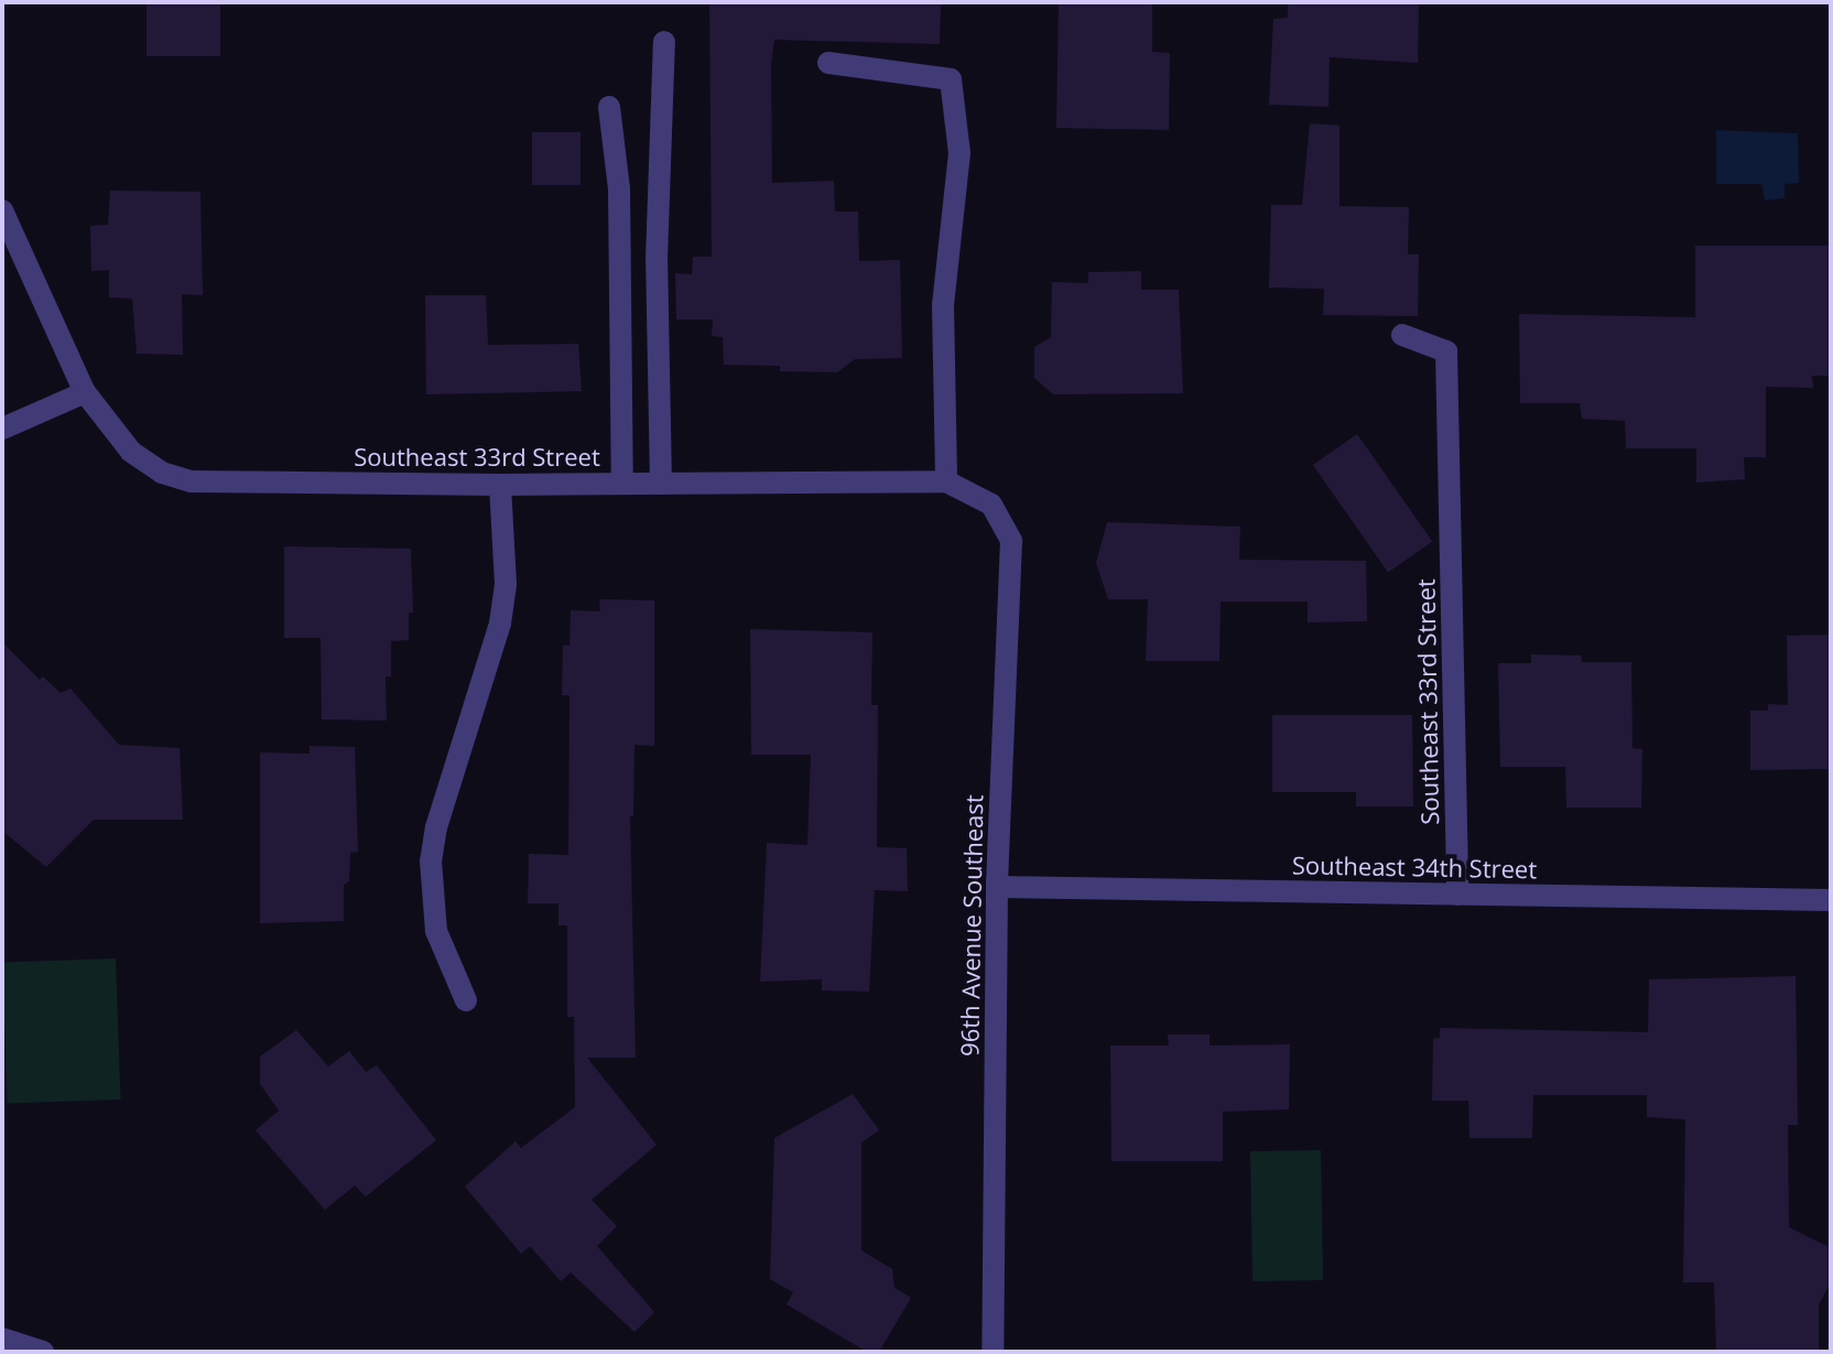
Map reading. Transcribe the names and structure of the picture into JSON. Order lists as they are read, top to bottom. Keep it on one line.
{"streets":{"street":["Southeast 33rd Street","Southeast 34th Street","96th Avenue Southeast"]},"crossings":[["Southeast 33rd Street","Southeast 34th Street"],["Southeast 33rd Street","96th Avenue Southeast"],["Southeast 34th Street","96th Avenue Southeast"]]}
